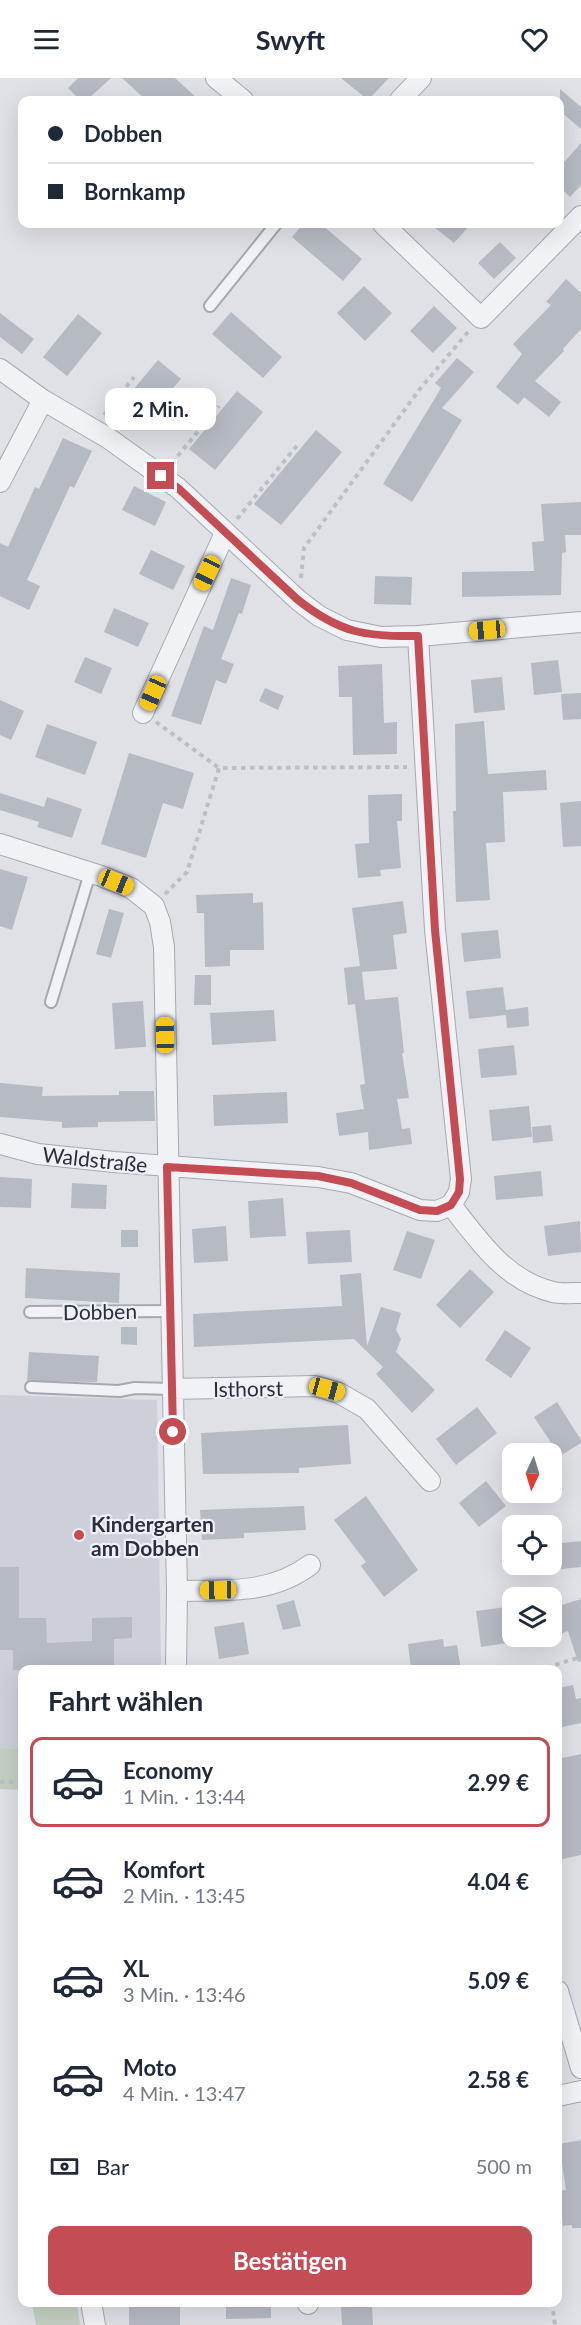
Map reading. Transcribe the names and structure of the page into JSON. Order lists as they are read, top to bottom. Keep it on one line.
{"streets":{"street":["Waldstraße","Isthorst"],"lane":["Dobben"]},"places":["Kindergarten am Dobben"],"north":"bottom","page":{"header":"Swyft","banner":["Dobben","Bornkamp"],"bubble":"2 Min.","heading":"Fahrt wählen","list":[{"name":"Economy","note":"1 Min. · 13:44","value":"2.99 €"},{"name":"Komfort","note":"2 Min. · 13:45","value":"4.04 €"},{"name":"XL","note":"3 Min. · 13:46","value":"5.09 €"},{"name":"Moto","note":"4 Min. · 13:47","value":"2.58 €"}],"pay":["Bar","500 m"],"buttons":"Bestätigen"}}
